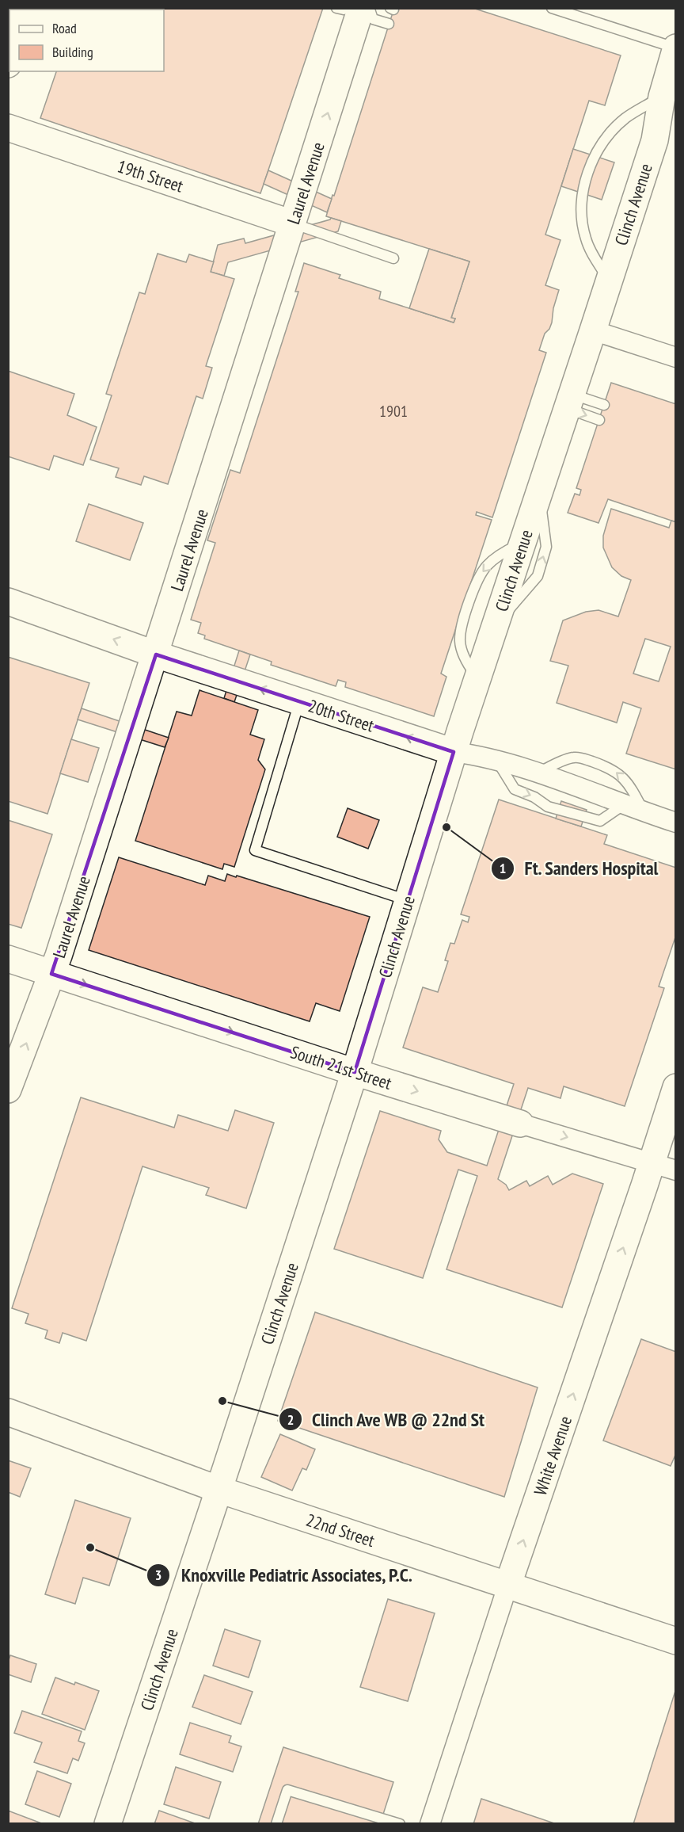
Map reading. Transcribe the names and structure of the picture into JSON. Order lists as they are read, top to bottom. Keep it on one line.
{"streets":{"street":["19th Street","Laurel Avenue","Clinch Avenue","20th Street","South 21st Street","White Avenue","22nd Street"]},"crossings":[["19th Street","Laurel Avenue"],["Laurel Avenue","20th Street"],["Laurel Avenue","South 21st Street"],["Clinch Avenue","20th Street"],["Clinch Avenue","South 21st Street"],["Clinch Avenue","22nd Street"],["South 21st Street","White Avenue"],["White Avenue","22nd Street"]],"one_way":["20th Street","South 21st Street","White Avenue"],"places":["Ft. Sanders Hospital","Clinch Ave WB @ 22nd St","Knoxville Pediatric Associates, P.C."],"house_numbers":["1901"],"legend":["Road","Building"]}
